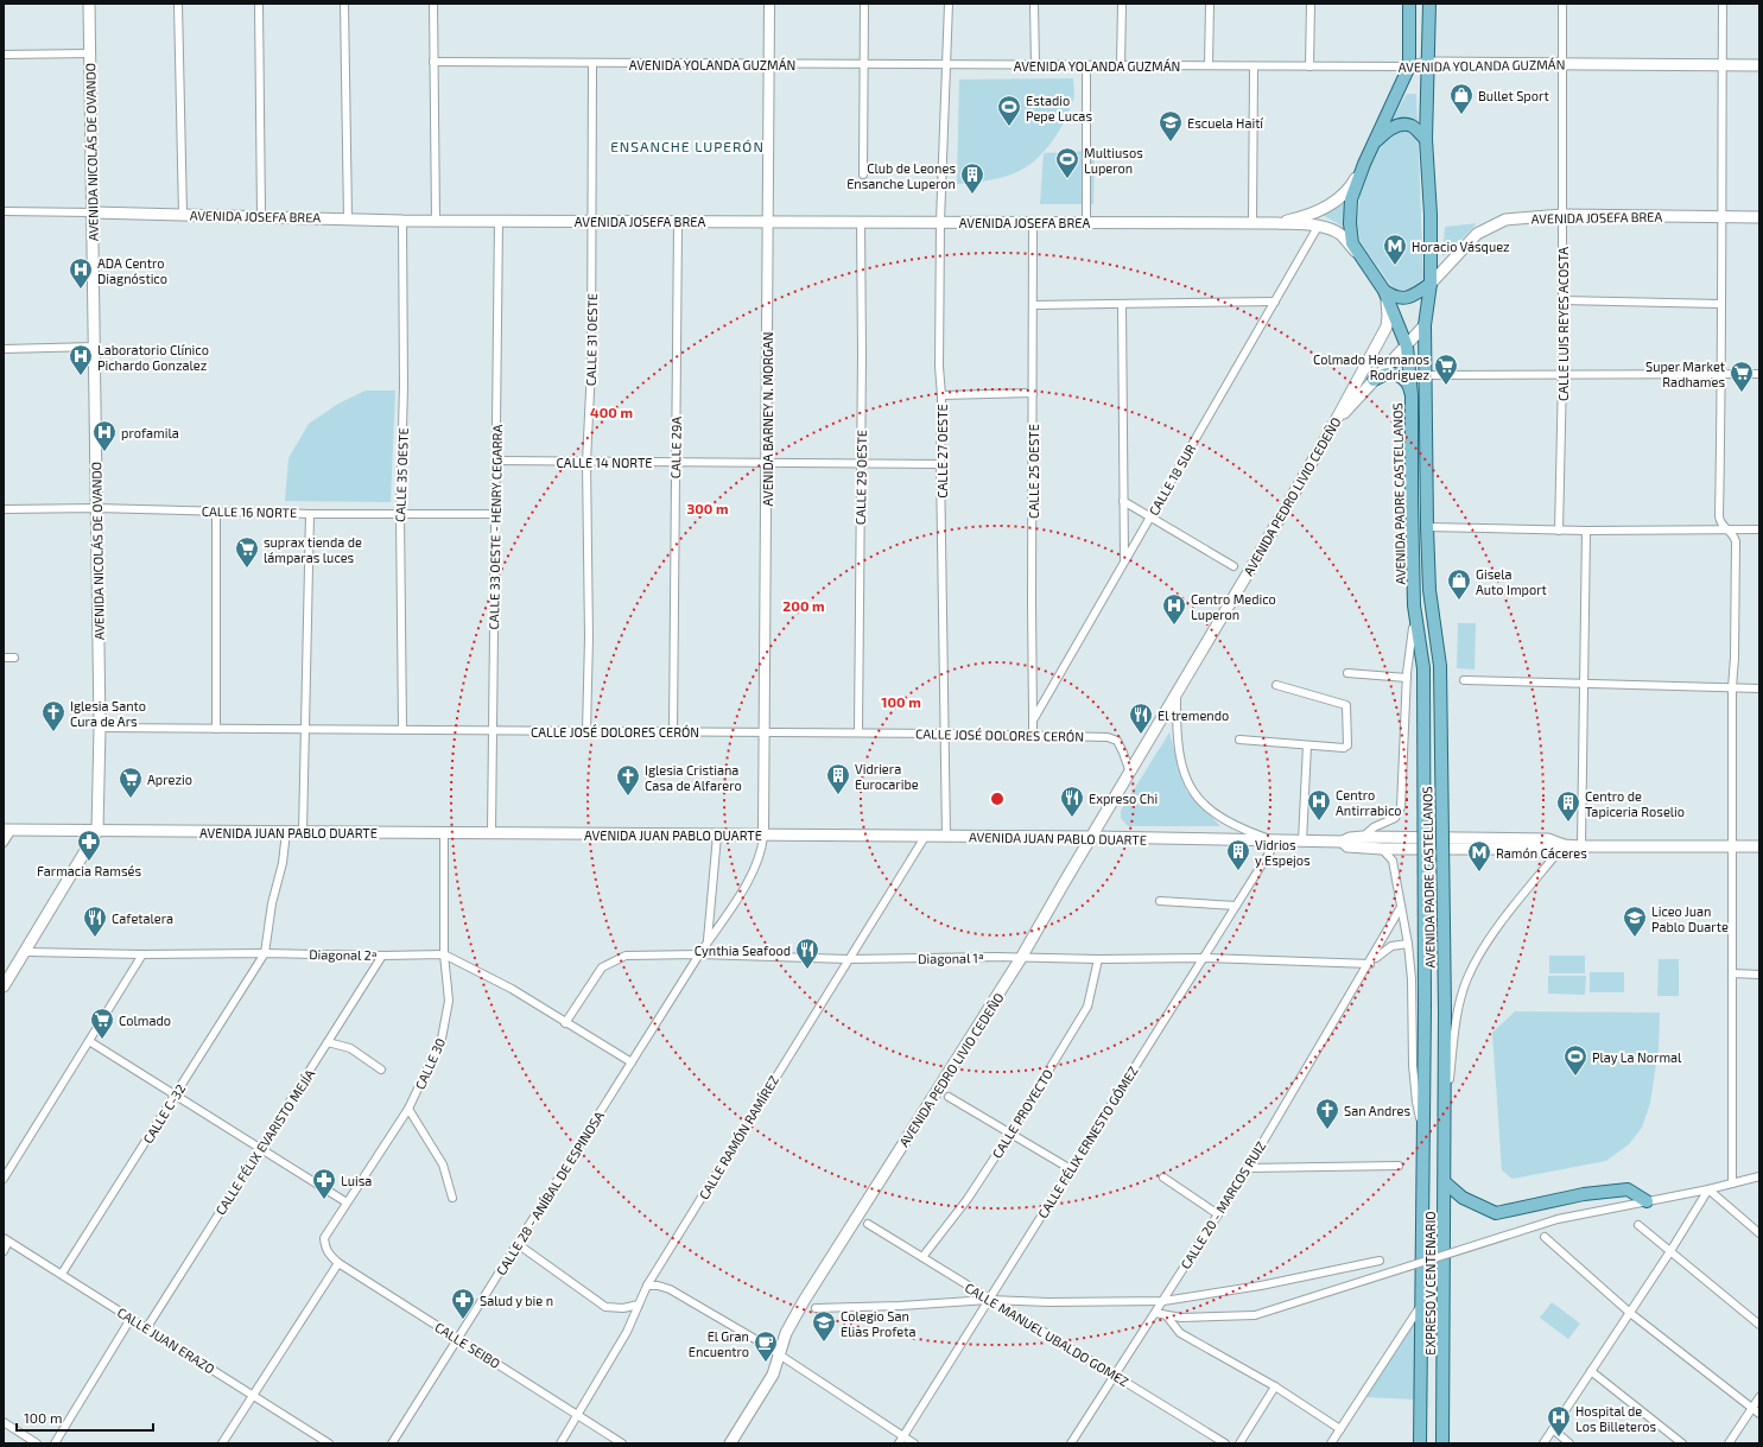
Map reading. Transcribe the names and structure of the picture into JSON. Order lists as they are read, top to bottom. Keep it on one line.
{"streets":{"main road":["AVENIDA YOLANDA GUZMÁN","AVENIDA NICOLÁS DE OVANDO","AVENIDA JOSEFA BREA","AVENIDA PADRE CASTELLANOS","AVENIDA PEDRO LIVIO CEDEÑO","AVENIDA JUAN PABLO DUARTE","EXPRESO V CENTENARIO"],"street":["CALLE LUIS REYES ACOSTA","CALLE 31 OESTE","AVENIDA BARNEY N. MORGAN","CALLE 29A","CALLE 27 OESTE","CALLE 14 NORTE","CALLE 25 OESTE","CALLE 35 OESTE","CALLE 29 OESTE","CALLE 18 SUR","CALLE 16 NORTE","CALLE 33 OESTE - HENRY CEGARRA","CALLE JOSÉ DOLORES CERÓN","Diagonal 2ª","Diagonal 1ª","CALLE 30","CALLE C-32","CALLE PROYECTO","CALLE RAMÓN RAMÍREZ","CALLE FÉLIX EVARISTO MEJÍA","CALLE FÉLIX ERNESTO GÓMEZ","CALLE 28 - ANÍBAL DE ESPINOSA","CALLE 20 - MARCOS RUIZ","CALLE MANUEL UBALDO GOMEZ","CALLE JUAN ERAZO","CALLE SEIBO"]},"crossings":[["AVENIDA YOLANDA GUZMÁN","CALLE LUIS REYES ACOSTA"],["AVENIDA YOLANDA GUZMÁN","CALLE 31 OESTE"],["AVENIDA YOLANDA GUZMÁN","AVENIDA BARNEY N. MORGAN"],["AVENIDA YOLANDA GUZMÁN","CALLE 27 OESTE"],["AVENIDA YOLANDA GUZMÁN","AVENIDA PADRE CASTELLANOS"],["AVENIDA NICOLÁS DE OVANDO","AVENIDA JOSEFA BREA"],["AVENIDA NICOLÁS DE OVANDO","CALLE 16 NORTE"],["AVENIDA NICOLÁS DE OVANDO","CALLE JOSÉ DOLORES CERÓN"],["AVENIDA NICOLÁS DE OVANDO","AVENIDA JUAN PABLO DUARTE"],["AVENIDA NICOLÁS DE OVANDO","Diagonal 2ª"],["AVENIDA JOSEFA BREA","CALLE LUIS REYES ACOSTA"],["AVENIDA JOSEFA BREA","CALLE 31 OESTE"],["AVENIDA JOSEFA BREA","AVENIDA BARNEY N. MORGAN"],["AVENIDA JOSEFA BREA","CALLE 29A"],["AVENIDA JOSEFA BREA","CALLE 27 OESTE"],["AVENIDA JOSEFA BREA","CALLE 25 OESTE"],["AVENIDA JOSEFA BREA","CALLE 35 OESTE"],["AVENIDA JOSEFA BREA","CALLE 29 OESTE"],["AVENIDA JOSEFA BREA","CALLE 18 SUR"],["AVENIDA JOSEFA BREA","AVENIDA PADRE CASTELLANOS"],["AVENIDA JOSEFA BREA","CALLE 33 OESTE - HENRY CEGARRA"],["CALLE 31 OESTE","CALLE 14 NORTE"],["CALLE 31 OESTE","CALLE JOSÉ DOLORES CERÓN"],["AVENIDA BARNEY N. MORGAN","CALLE 14 NORTE"],["AVENIDA BARNEY N. MORGAN","CALLE JOSÉ DOLORES CERÓN"],["AVENIDA BARNEY N. MORGAN","AVENIDA JUAN PABLO DUARTE"],["AVENIDA BARNEY N. MORGAN","CALLE 28 - ANÍBAL DE ESPINOSA"],["CALLE 29A","CALLE 14 NORTE"],["CALLE 29A","CALLE JOSÉ DOLORES CERÓN"],["CALLE 27 OESTE","CALLE 14 NORTE"],["CALLE 27 OESTE","CALLE JOSÉ DOLORES CERÓN"],["CALLE 27 OESTE","AVENIDA JUAN PABLO DUARTE"],["CALLE 14 NORTE","CALLE 29 OESTE"],["CALLE 14 NORTE","CALLE 33 OESTE - HENRY CEGARRA"],["CALLE 25 OESTE","CALLE 18 SUR"],["CALLE 35 OESTE","CALLE 16 NORTE"],["CALLE 35 OESTE","CALLE JOSÉ DOLORES CERÓN"],["CALLE 29 OESTE","CALLE JOSÉ DOLORES CERÓN"],["AVENIDA PADRE CASTELLANOS","AVENIDA PEDRO LIVIO CEDEÑO"],["AVENIDA PADRE CASTELLANOS","EXPRESO V CENTENARIO"],["AVENIDA PEDRO LIVIO CEDEÑO","CALLE JOSÉ DOLORES CERÓN"],["AVENIDA PEDRO LIVIO CEDEÑO","AVENIDA JUAN PABLO DUARTE"],["AVENIDA PEDRO LIVIO CEDEÑO","Diagonal 1ª"],["CALLE 16 NORTE","CALLE 33 OESTE - HENRY CEGARRA"],["CALLE 33 OESTE - HENRY CEGARRA","CALLE JOSÉ DOLORES CERÓN"],["CALLE 33 OESTE - HENRY CEGARRA","AVENIDA JUAN PABLO DUARTE"],["AVENIDA JUAN PABLO DUARTE","CALLE 30"],["AVENIDA JUAN PABLO DUARTE","CALLE RAMÓN RAMÍREZ"],["AVENIDA JUAN PABLO DUARTE","CALLE FÉLIX ERNESTO GÓMEZ"],["AVENIDA JUAN PABLO DUARTE","CALLE 28 - ANÍBAL DE ESPINOSA"],["AVENIDA JUAN PABLO DUARTE","EXPRESO V CENTENARIO"],["Diagonal 2ª","Diagonal 1ª"],["Diagonal 2ª","CALLE 30"],["Diagonal 2ª","CALLE C-32"],["Diagonal 2ª","CALLE FÉLIX EVARISTO MEJÍA"],["Diagonal 2ª","CALLE 28 - ANÍBAL DE ESPINOSA"],["Diagonal 1ª","CALLE PROYECTO"],["Diagonal 1ª","CALLE RAMÓN RAMÍREZ"],["Diagonal 1ª","CALLE FÉLIX ERNESTO GÓMEZ"],["Diagonal 1ª","CALLE 28 - ANÍBAL DE ESPINOSA"],["Diagonal 1ª","CALLE 20 - MARCOS RUIZ"],["CALLE 30","CALLE SEIBO"],["CALLE C-32","CALLE JUAN ERAZO"],["CALLE PROYECTO","CALLE MANUEL UBALDO GOMEZ"],["CALLE RAMÓN RAMÍREZ","CALLE SEIBO"],["CALLE FÉLIX EVARISTO MEJÍA","CALLE JUAN ERAZO"],["CALLE FÉLIX ERNESTO GÓMEZ","CALLE MANUEL UBALDO GOMEZ"],["CALLE 28 - ANÍBAL DE ESPINOSA","CALLE SEIBO"],["CALLE 20 - MARCOS RUIZ","EXPRESO V CENTENARIO"],["CALLE 20 - MARCOS RUIZ","CALLE MANUEL UBALDO GOMEZ"]],"districts":["ENSANCHE LUPERÓN"],"places":{"shop":["Bullet Sport","Gisela Auto Import"],"sports":["Estadio Pepe Lucas","Multiusos Luperon","Play La Normal"],"school or university":["Escuela Haití","Liceo Juan Pablo Duarte","Colegio San Elias Profeta"],"building":["Club de Leones Ensanche Luperon","Vidriera Eurocaribe","Centro de Tapiceria Roselio","Vidrios y Espejos"],"metro station":["Horacio Vásquez","Ramón Cáceres"],"hospital":["ADA Centro Diagnóstico","Laboratorio Clínico Pichardo Gonzalez","profamila","Centro Medico Luperon","Centro Antirrabico","Hospital de Los Billeteros"],"supermarket":["Colmado Hermanos Rodriguez","Super Market Radhames","suprax tienda de lámparas luces","Aprezio","Colmado"],"church":["Iglesia Santo Cura de Ars","Iglesia Cristiana Casa de Alfarero","San Andres"],"restaurant":["El tremendo","Expreso Chi","Cafetalera","Cynthia Seafood"],"pharmacy":["Farmacia Ramsés","Luisa","Salud y bie n"],"cafe":["El Gran Encuentro"]},"scale_bar":"100 m","rings":["400 m","300 m","200 m","100 m"]}
